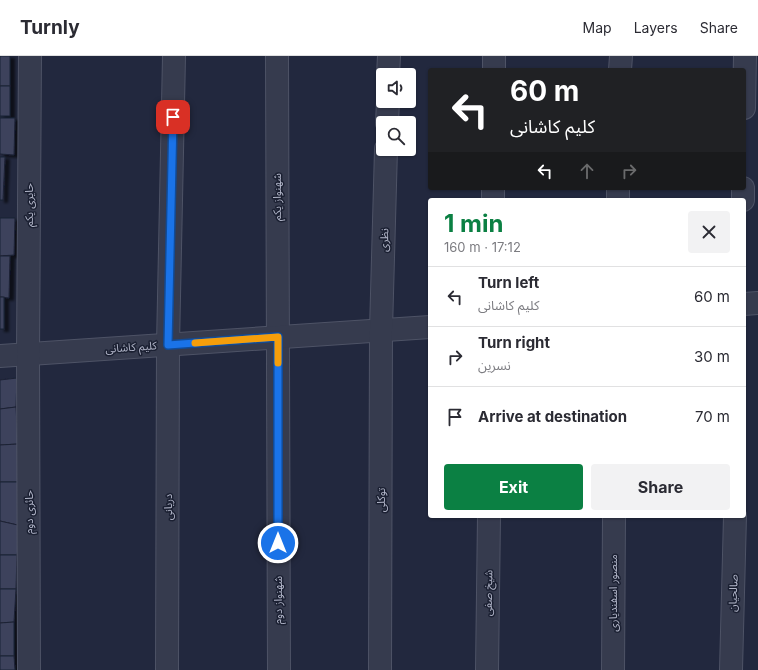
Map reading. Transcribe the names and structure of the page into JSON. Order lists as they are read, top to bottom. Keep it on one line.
{"streets":{"street":["شهنواز یکم","حایری یکم","نظری","کلیم کاشانی","توکلی","دریانی","حائری دوم","شیخ صفی","منصور اسفندیاری","صالحیان","شهنواز دوم"]},"crossings":[["شهنواز یکم","کلیم کاشانی"],["شهنواز یکم","شهنواز دوم"],["حایری یکم","کلیم کاشانی"],["حایری یکم","حائری دوم"],["نظری","کلیم کاشانی"],["نظری","توکلی"],["کلیم کاشانی","توکلی"],["کلیم کاشانی","دریانی"],["کلیم کاشانی","حائری دوم"],["کلیم کاشانی","شهنواز دوم"]],"page":{"header":"Turnly","nav":["Map","Layers","Share"],"turn":["60 m","کلیم کاشانی"],"heading":["1 min","160 m · 17:12"],"list":[{"name":"Turn left","note":"کلیم کاشانی","value":"60 m"},{"name":"Turn right","note":"نسرین","value":"30 m"},{"name":"Arrive at destination","value":"70 m"}],"buttons":["Exit","Share"]}}
